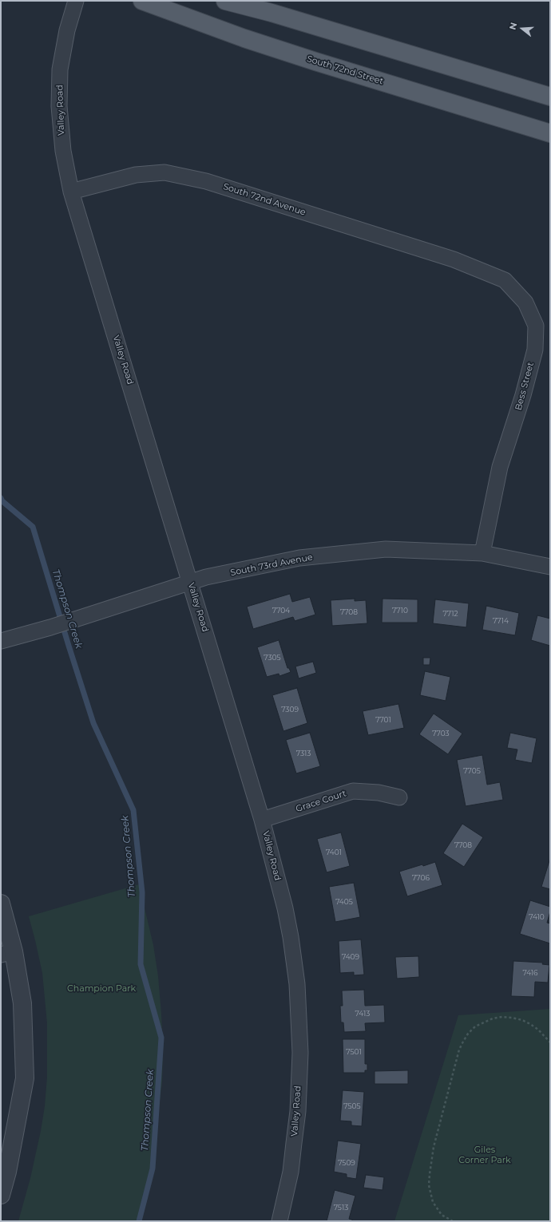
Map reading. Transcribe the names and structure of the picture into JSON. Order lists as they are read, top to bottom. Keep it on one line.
{"streets":{"main road":["South 72nd Street"],"street":["Valley Road","South 72nd Avenue","Bess Street","South 73rd Avenue","Grace Court"]},"crossings":[["Valley Road","South 72nd Avenue"],["Valley Road","South 73rd Avenue"],["Valley Road","Grace Court"],["South 72nd Avenue","Bess Street"],["Bess Street","South 73rd Avenue"]],"water":["Thompson Creek"],"parks":["Champion Park","Giles Corner Park"],"house_numbers":["7704","7710","7708","7712","7714","7305","7309","7701","7703","7313","7705","7708","7401","7706","7405","7410","7409","7416","7413","7501","7505","7509","7513"],"north":"left"}
